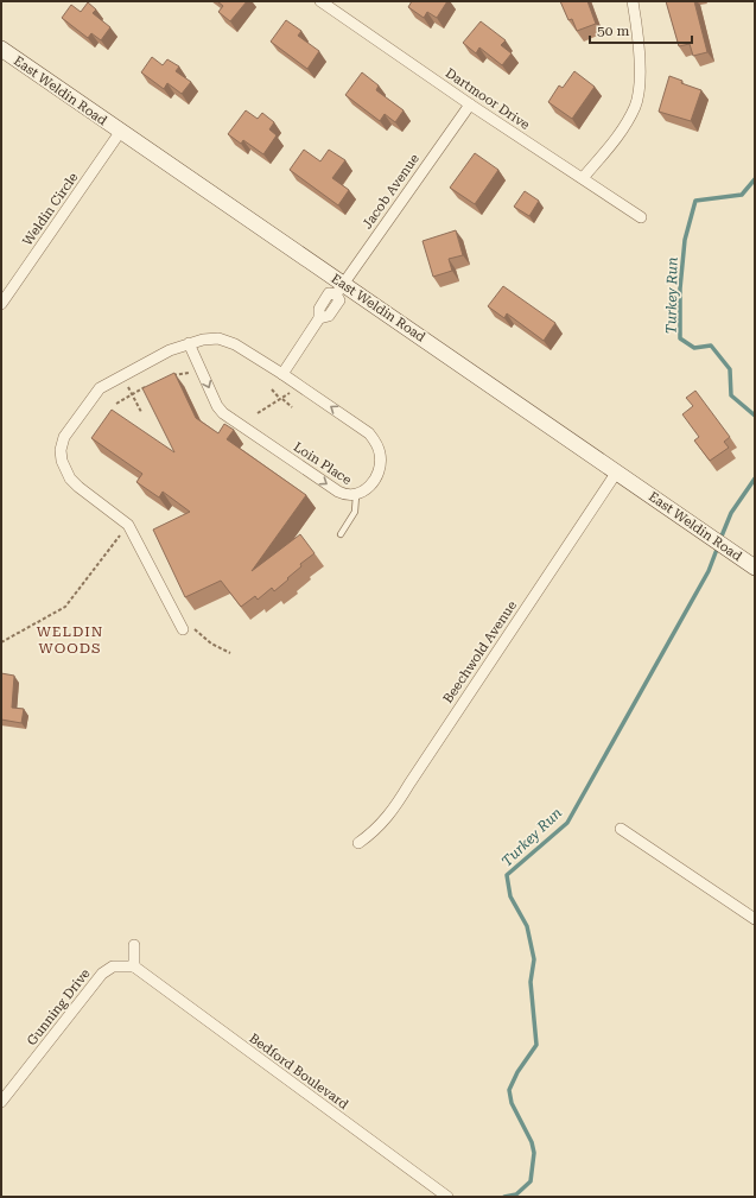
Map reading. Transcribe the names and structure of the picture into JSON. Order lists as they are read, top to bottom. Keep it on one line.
{"streets":{"street":["East Weldin Road","Dartmoor Drive","Jacob Avenue","Weldin Circle","Loin Place","Beechwold Avenue","Gunning Drive","Bedford Boulevard"]},"crossings":[["East Weldin Road","Jacob Avenue"],["East Weldin Road","Weldin Circle"],["East Weldin Road","Beechwold Avenue"],["Dartmoor Drive","Jacob Avenue"],["Jacob Avenue","Loin Place"],["Gunning Drive","Bedford Boulevard"]],"districts":["WELDIN WOODS"],"water":["Turkey Run"],"scale_bar":"50 m"}
